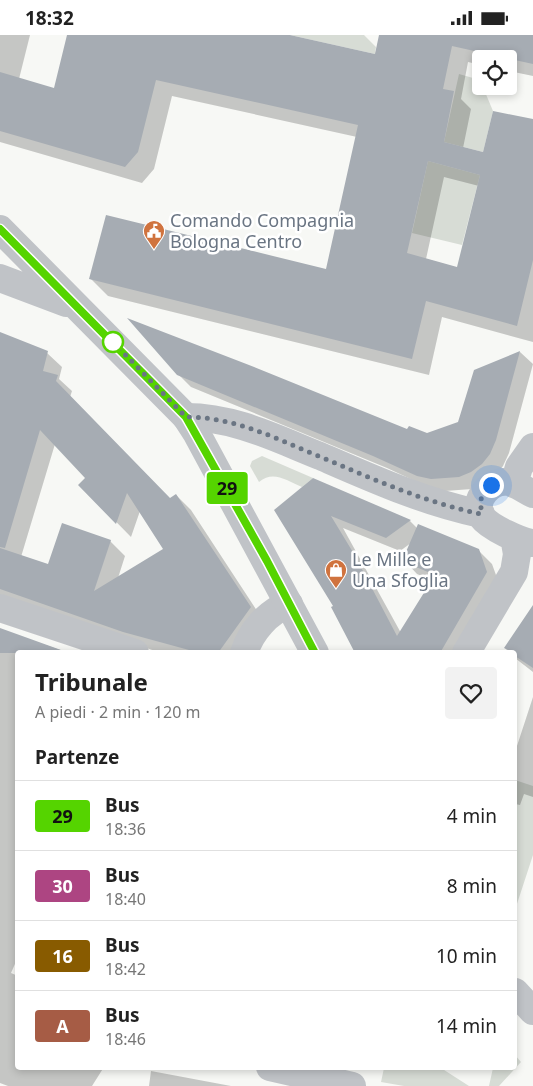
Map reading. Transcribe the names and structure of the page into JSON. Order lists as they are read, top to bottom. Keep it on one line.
{"places":{"public building":["Comando Compagnia Bologna Centro"],"shop":["Le Mille e Una Sfoglia"]},"lines":["bus line 29"],"page":{"status":"18:32","on_map":"29","heading":[["Tribunale","A piedi · 2 min · 120 m"],"Partenze"],"list":[{"mark":"29","name":"Bus","note":"18:36","value":"4 min"},{"mark":"30","name":"Bus","note":"18:40","value":"8 min"},{"mark":"16","name":"Bus","note":"18:42","value":"10 min"},{"mark":"A","name":"Bus","note":"18:46","value":"14 min"}]}}
